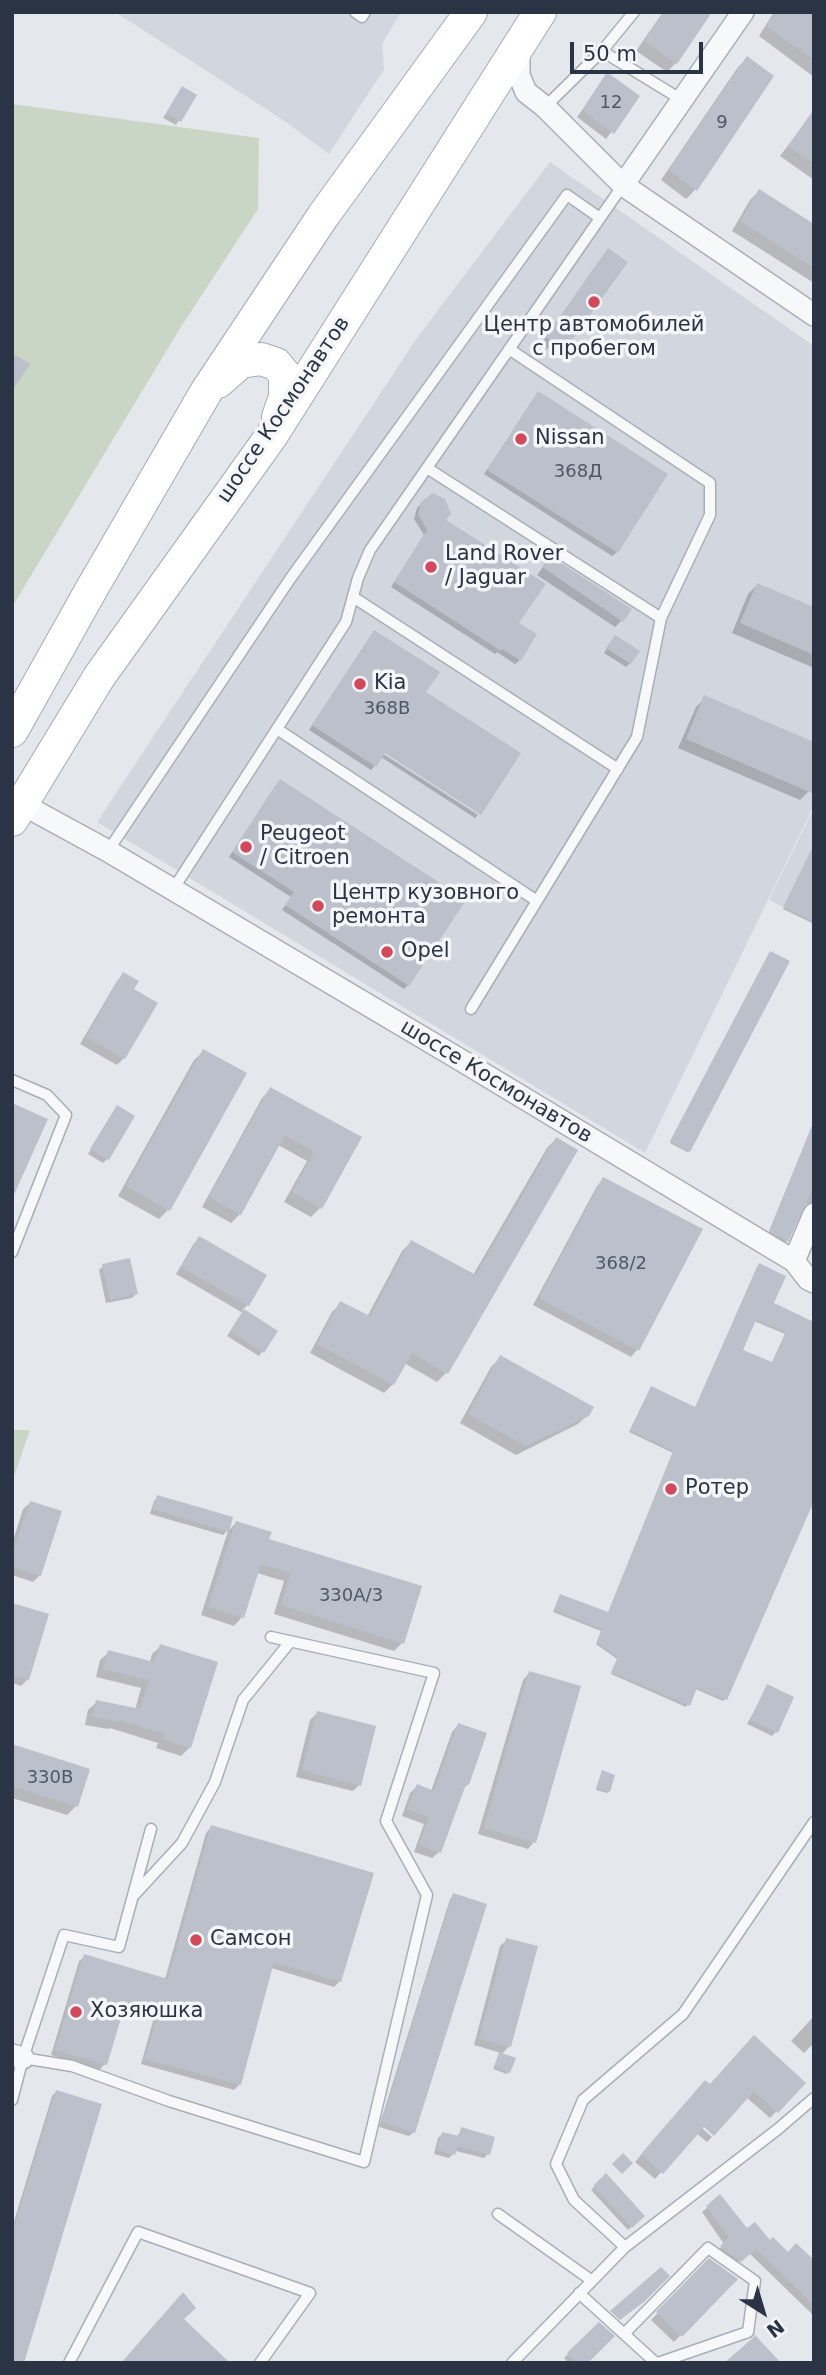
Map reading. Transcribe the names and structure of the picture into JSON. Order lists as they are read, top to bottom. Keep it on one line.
{"streets":{"main road":["шоссе Космонавтов"]},"places":["Центр автомобилей с пробегом","Nissan","Land Rover / Jaguar","Kia","Peugeot / Citroen","Центр кузовного ремонта","Opel","Ротер","Самсон","Хозяюшка"],"house_numbers":["12","9","368Д","368В","368/2","330А/3","330В"],"scale_bar":"50 m","north":"bottom right"}
